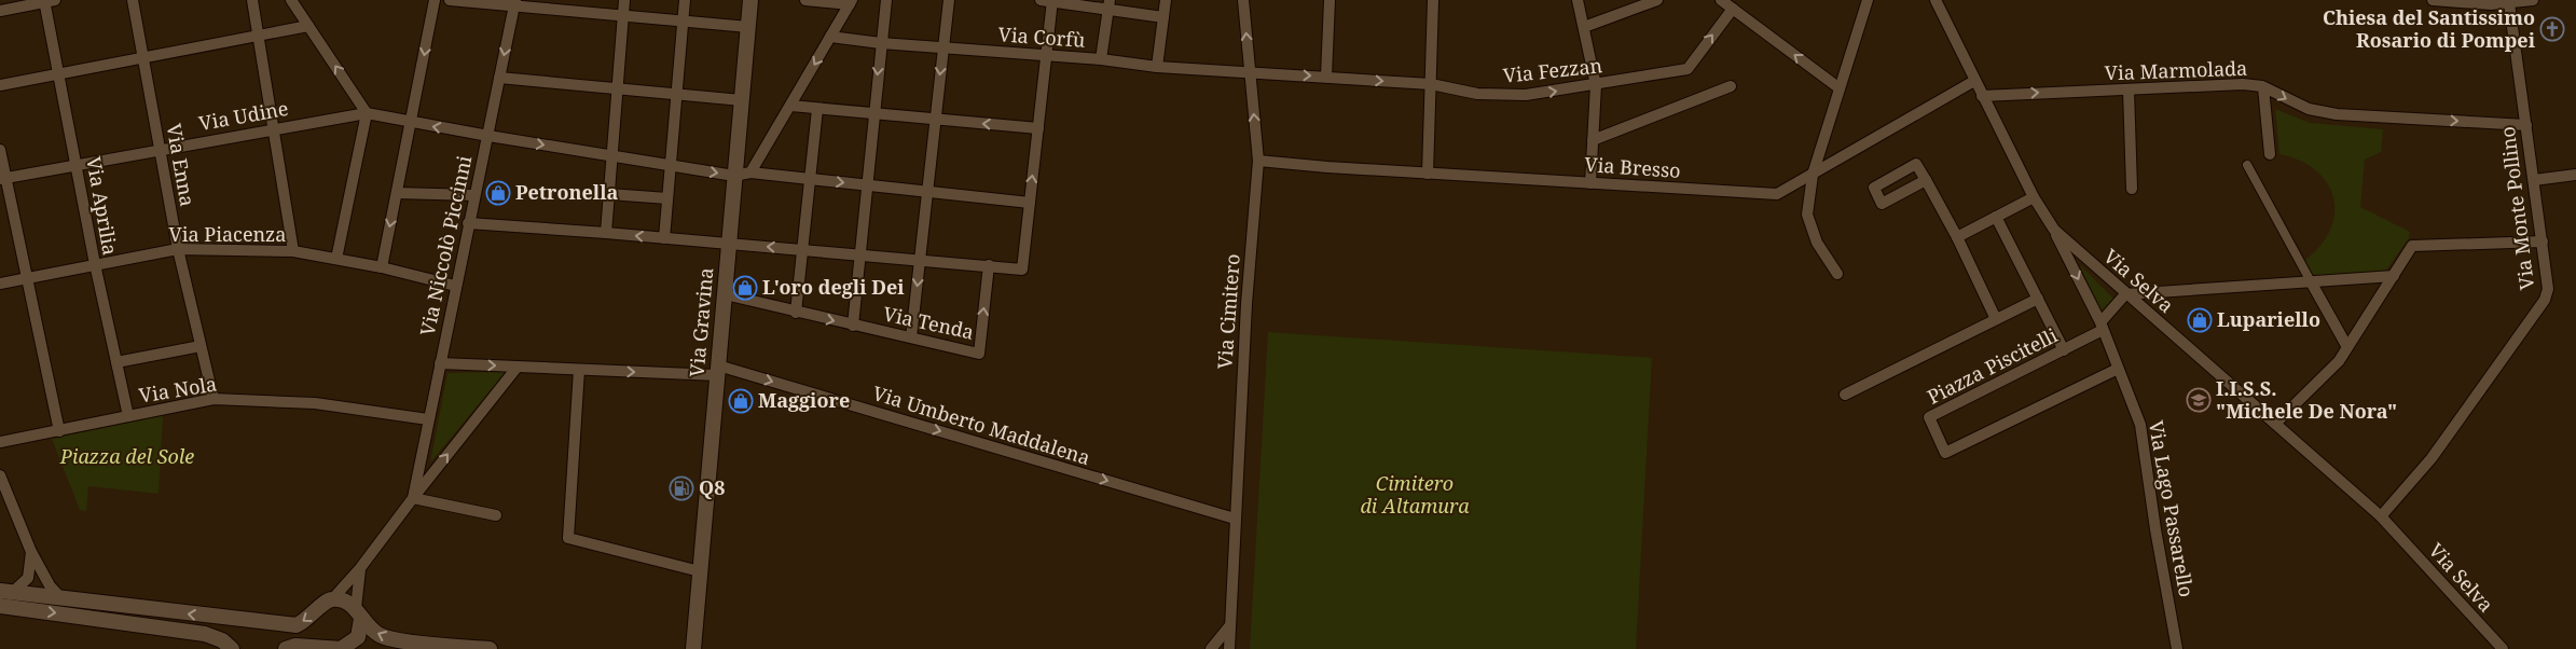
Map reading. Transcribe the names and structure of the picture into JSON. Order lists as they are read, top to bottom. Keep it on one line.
{"streets":{"main road":["Via Gravina"],"street":["Via Corfù","Via Fezzan","Via Marmolada","Via Udine","Via Enna","Via Bresso","Via Aprilia","Via Monte Pollino","Via Piacenza","Via Niccolò Piccinni","Via Selva","Via Cimitero","Via Tenda","Piazza Piscitelli","Via Nola","Via Umberto Maddalena","Via Lago Passarello"]},"crossings":[["Via Corfù","Via Fezzan"],["Via Corfù","Via Cimitero"],["Via Fezzan","Via Cimitero"],["Via Marmolada","Via Monte Pollino"],["Via Marmolada","Via Selva"],["Via Udine","Via Enna"],["Via Udine","Via Aprilia"],["Via Enna","Via Piacenza"],["Via Enna","Via Nola"],["Via Bresso","Via Selva"],["Via Bresso","Via Cimitero"],["Via Aprilia","Via Piacenza"],["Via Aprilia","Via Nola"],["Via Monte Pollino","Via Selva"],["Via Piacenza","Via Niccolò Piccinni"],["Via Niccolò Piccinni","Via Nola"],["Via Niccolò Piccinni","Via Umberto Maddalena"],["Via Selva","Via Lago Passarello"],["Via Cimitero","Via Umberto Maddalena"],["Via Gravina","Via Tenda"],["Via Gravina","Via Umberto Maddalena"],["Piazza Piscitelli","Via Lago Passarello"]],"one_way":["Via Marmolada","Via Umberto Maddalena"],"parks":["Piazza del Sole","Cimitero di Altamura"],"places":{"church":["Chiesa del Santissimo Rosario di Pompei"],"shop":["Petronella","L'oro degli Dei","Lupariello","Maggiore"],"school or university":["I.I.S.S. \"Michele De Nora\""],"fuel station":["Q8"]}}
